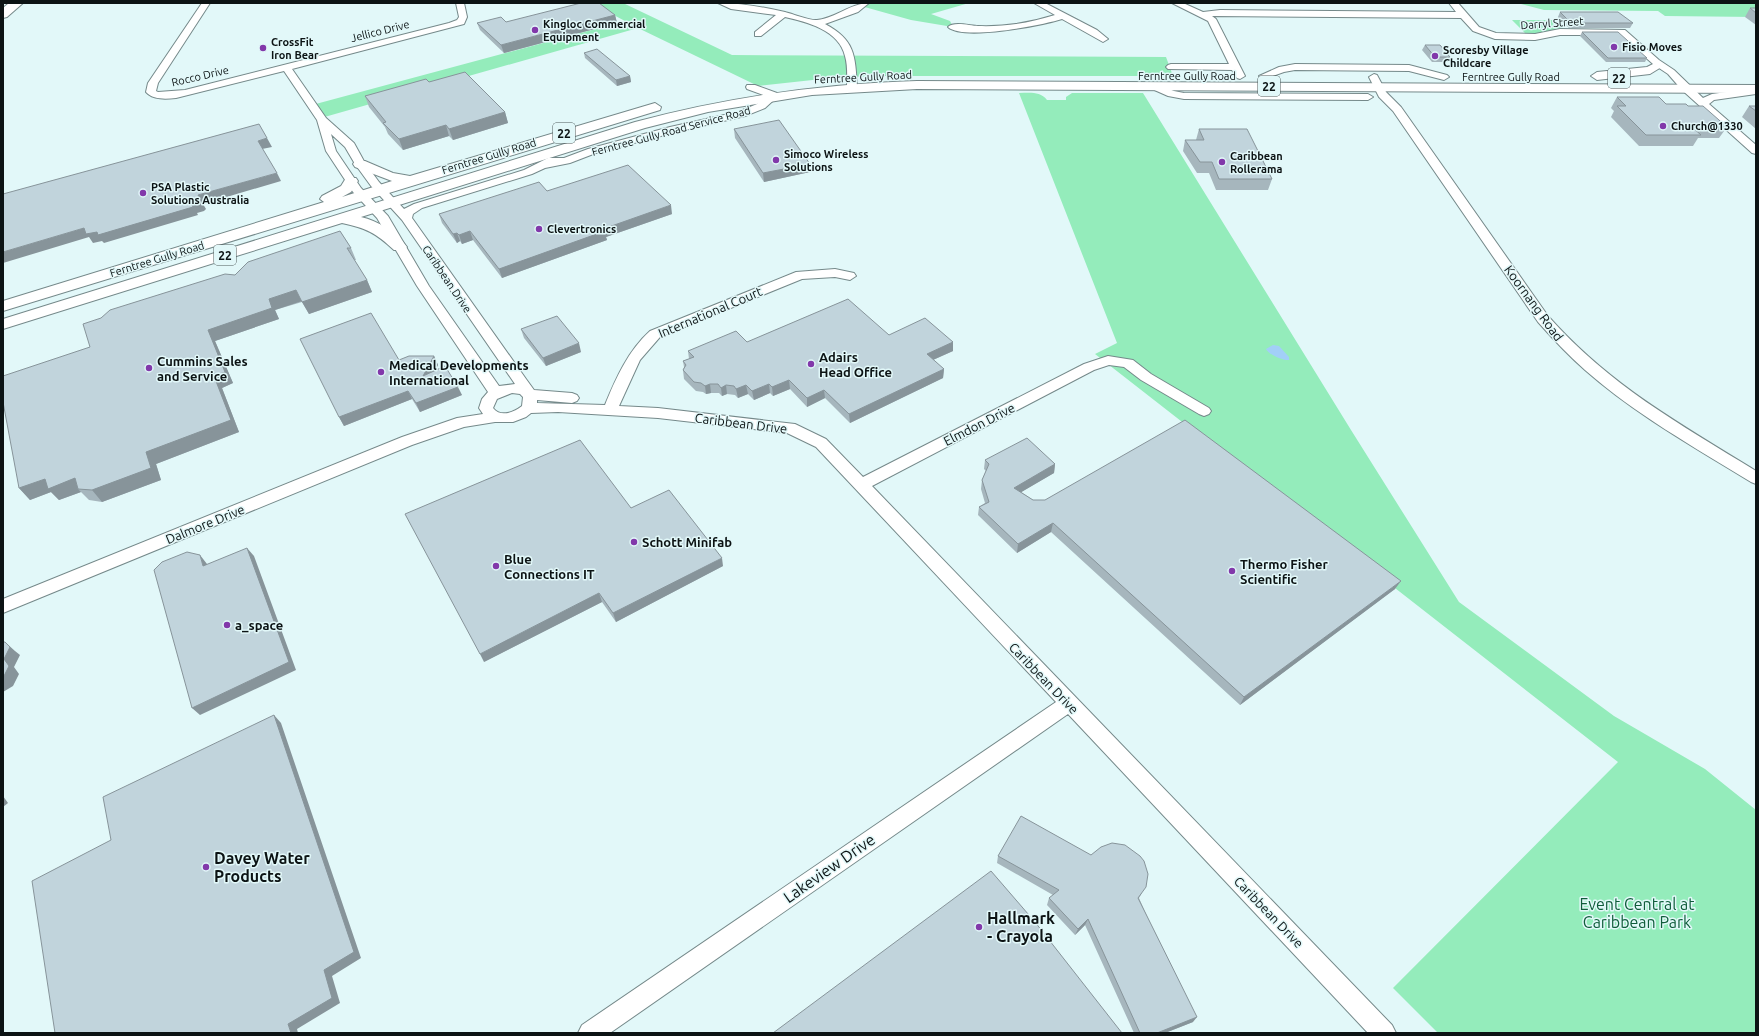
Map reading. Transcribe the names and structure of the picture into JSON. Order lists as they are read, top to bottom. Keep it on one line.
{"streets":{"main road":["Ferntree Gully Road","22"],"street":["Darryl Street","Jellico Drive","Rocco Drive","Ferntree Gully Road Service Road","Caribbean Drive","Koornang Road","International Court","Elmdon Drive","Dalmore Drive","Lakeview Drive"]},"crossings":[["Jellico Drive","Rocco Drive"],["Ferntree Gully Road","Ferntree Gully Road Service Road"],["Ferntree Gully Road","Caribbean Drive"],["Ferntree Gully Road","Koornang Road"],["Ferntree Gully Road Service Road","Caribbean Drive"],["Caribbean Drive","International Court"],["Caribbean Drive","Elmdon Drive"],["Caribbean Drive","Dalmore Drive"],["Caribbean Drive","Lakeview Drive"]],"parks":["Event Central at Caribbean Park"],"places":["Kingloc Commercial Equipment","Fisio Moves","CrossFit Iron Bear","Scoresby Village Childcare","Church@1330","Simoco Wireless Solutions","Caribbean Rollerama","PSA Plastic Solutions Australia","Clevertronics","Adairs Head Office","Cummins Sales and Service","Medical Developments International","Schott Minifab","Blue Connections IT","Thermo Fisher Scientific","a_space","Davey Water Products","Hallmark - Crayola"]}
